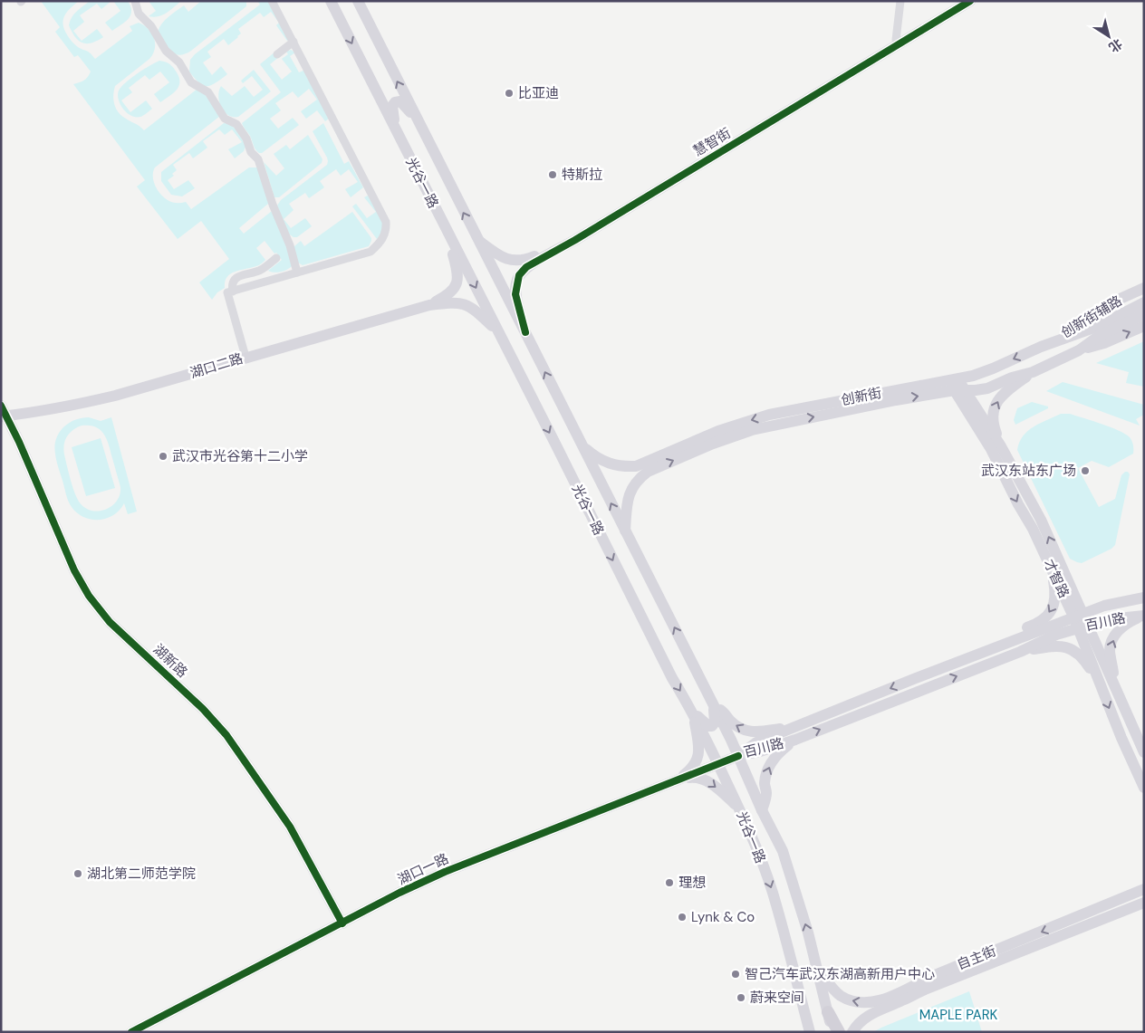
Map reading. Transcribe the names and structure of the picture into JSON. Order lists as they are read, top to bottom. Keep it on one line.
{"streets":{"main road":["慧智街","光谷一路","创新街辅路","湖口二路","创新街","才智路","百川路","湖新路","湖口一路","自主街"]},"crossings":[["慧智街","光谷一路"],["光谷一路","创新街"],["光谷一路","百川路"],["光谷一路","湖口一路"],["光谷一路","自主街"],["创新街辅路","创新街"],["湖口二路","湖新路"],["创新街","才智路"],["才智路","百川路"],["百川路","湖口一路"],["湖新路","湖口一路"]],"parks":["MAPLE PARK"],"places":["比亚迪","特斯拉","武汉市光谷第十二小学","武汉东站东广场","湖北第二师范学院","理想","Lynk & Co","智己汽车武汉东湖高新用户中心","蔚来空间"],"north":"bottom right"}
